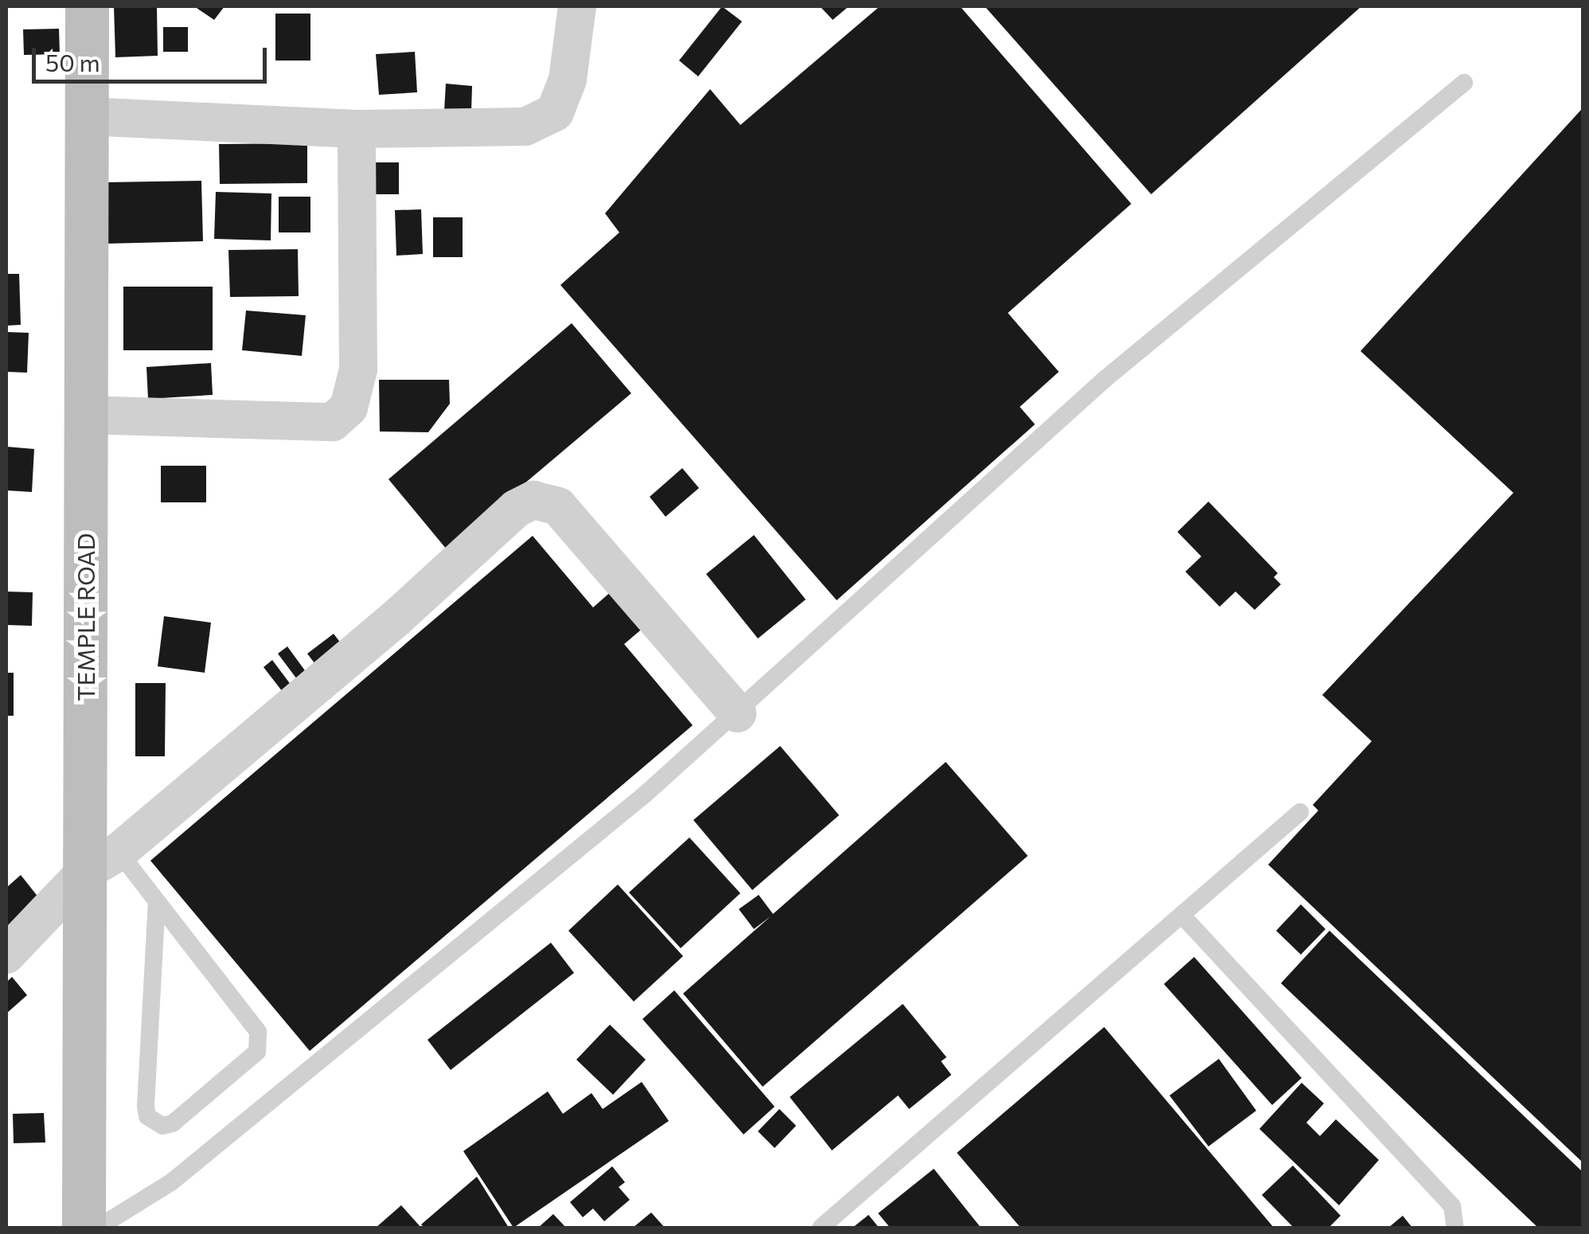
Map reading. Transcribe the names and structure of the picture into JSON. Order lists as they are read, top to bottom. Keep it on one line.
{"streets":{"street":["TEMPLE ROAD"]},"scale_bar":"50 m"}
